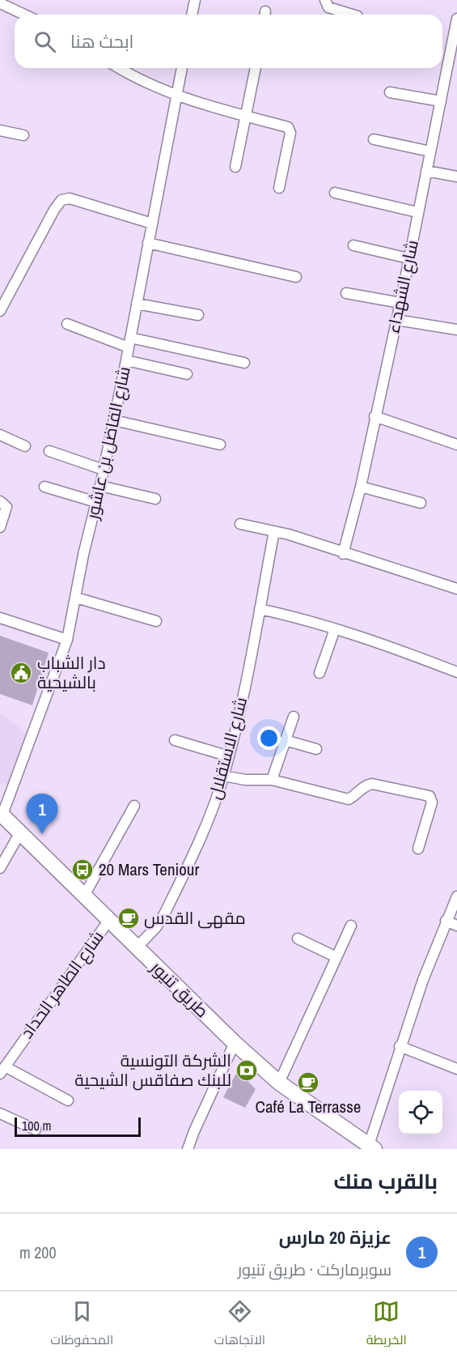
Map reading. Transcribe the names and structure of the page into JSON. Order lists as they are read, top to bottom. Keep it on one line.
{"streets":{"main road":["طريق تنيور"],"street":["شارع الشهداء","شارع الفاضل بن عاشور","شارع الاستقلال","شارع الطاهر الحداد"]},"crossings":[["شارع الفاضل بن عاشور","طريق تنيور"],["شارع الاستقلال","طريق تنيور"],["شارع الطاهر الحداد","طريق تنيور"]],"places":{"public building":["دار الشباب بالشيحية"],"bus stop":["20 Mars Teniour"],"cafe":["مقهى القدس","Café La Terrasse"],"bank":["الشركة التونسية للبنك صفاقس الشيحية"]},"scale_bar":"100 m","page":{"search":"ابحث هنا","pins":"1","scale":"100 m","heading":"بالقرب منك","list":[{"mark":"1","name":"عزيزة 20 مارس","note":"سوبرماركت · طريق تنيور","value":"200 m"}],"nav":["الخريطة","الاتجاهات","المحفوظات"]}}
